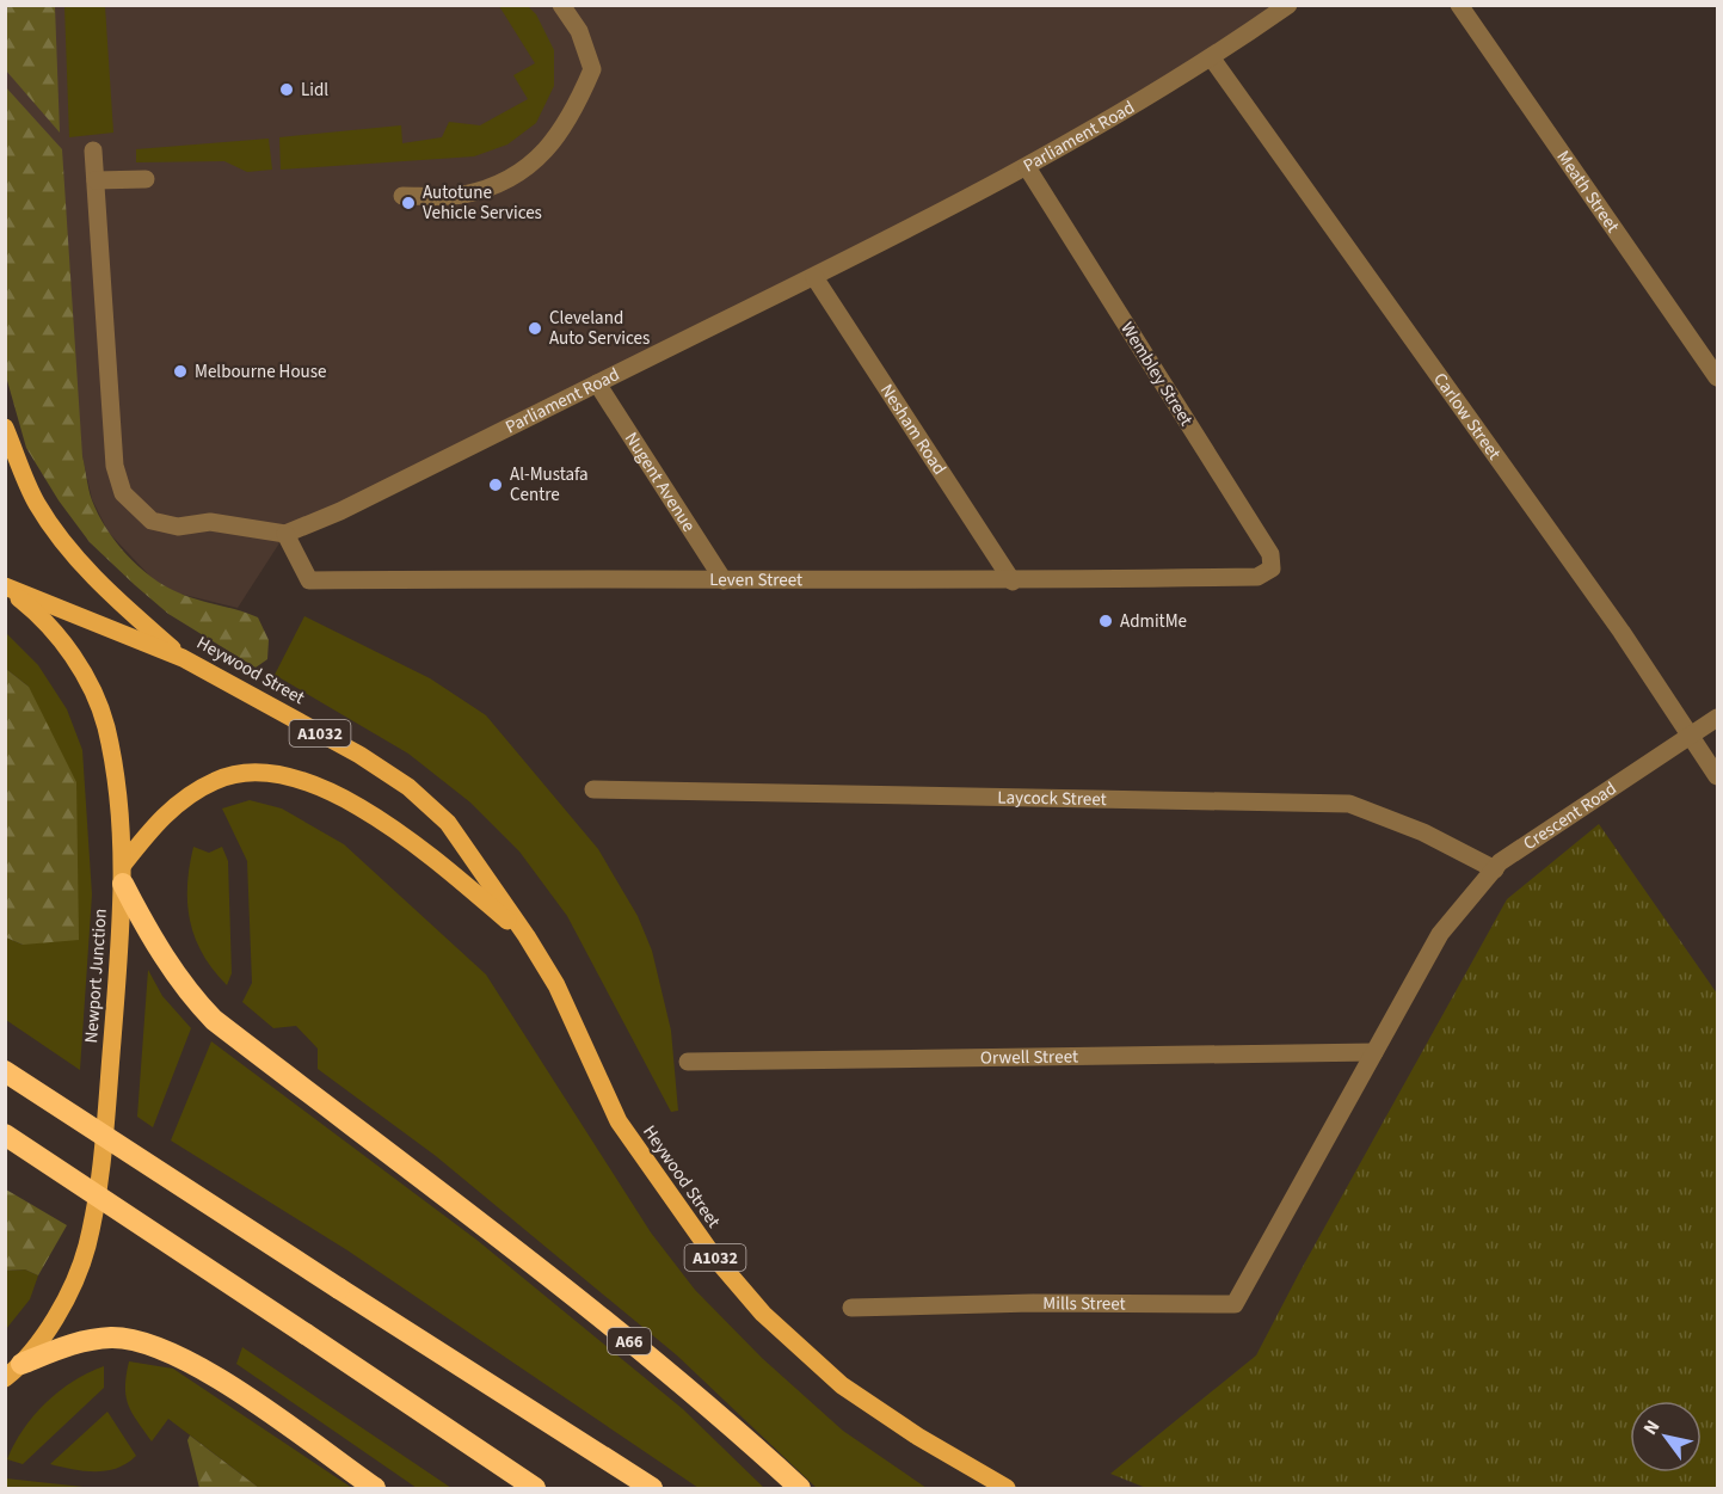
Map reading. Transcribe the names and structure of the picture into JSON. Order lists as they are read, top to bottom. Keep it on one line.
{"streets":{"highway":["A66"],"main road":["Heywood Street","A1032","Newport Junction"],"street":["Parliament Road","Meath Street","Wembley Street","Carlow Street","Nesham Road","Nugent Avenue","Leven Street","Laycock Street","Crescent Road","Orwell Street","Mills Street"]},"crossings":[["Parliament Road","Wembley Street"],["Parliament Road","Carlow Street"],["Parliament Road","Nesham Road"],["Parliament Road","Nugent Avenue"],["Parliament Road","Leven Street"],["Wembley Street","Leven Street"],["Carlow Street","Crescent Road"],["Nesham Road","Leven Street"],["Nugent Avenue","Leven Street"],["Heywood Street","A1032"],["Heywood Street","Newport Junction"],["Heywood Street","A66"],["Laycock Street","Crescent Road"],["Crescent Road","Orwell Street"],["Crescent Road","Mills Street"],["Newport Junction","A66"]],"places":["Lidl","Autotune Vehicle Services","Cleveland Auto Services","Melbourne House","Al-Mustafa Centre","AdmitMe"],"north":"top left"}
